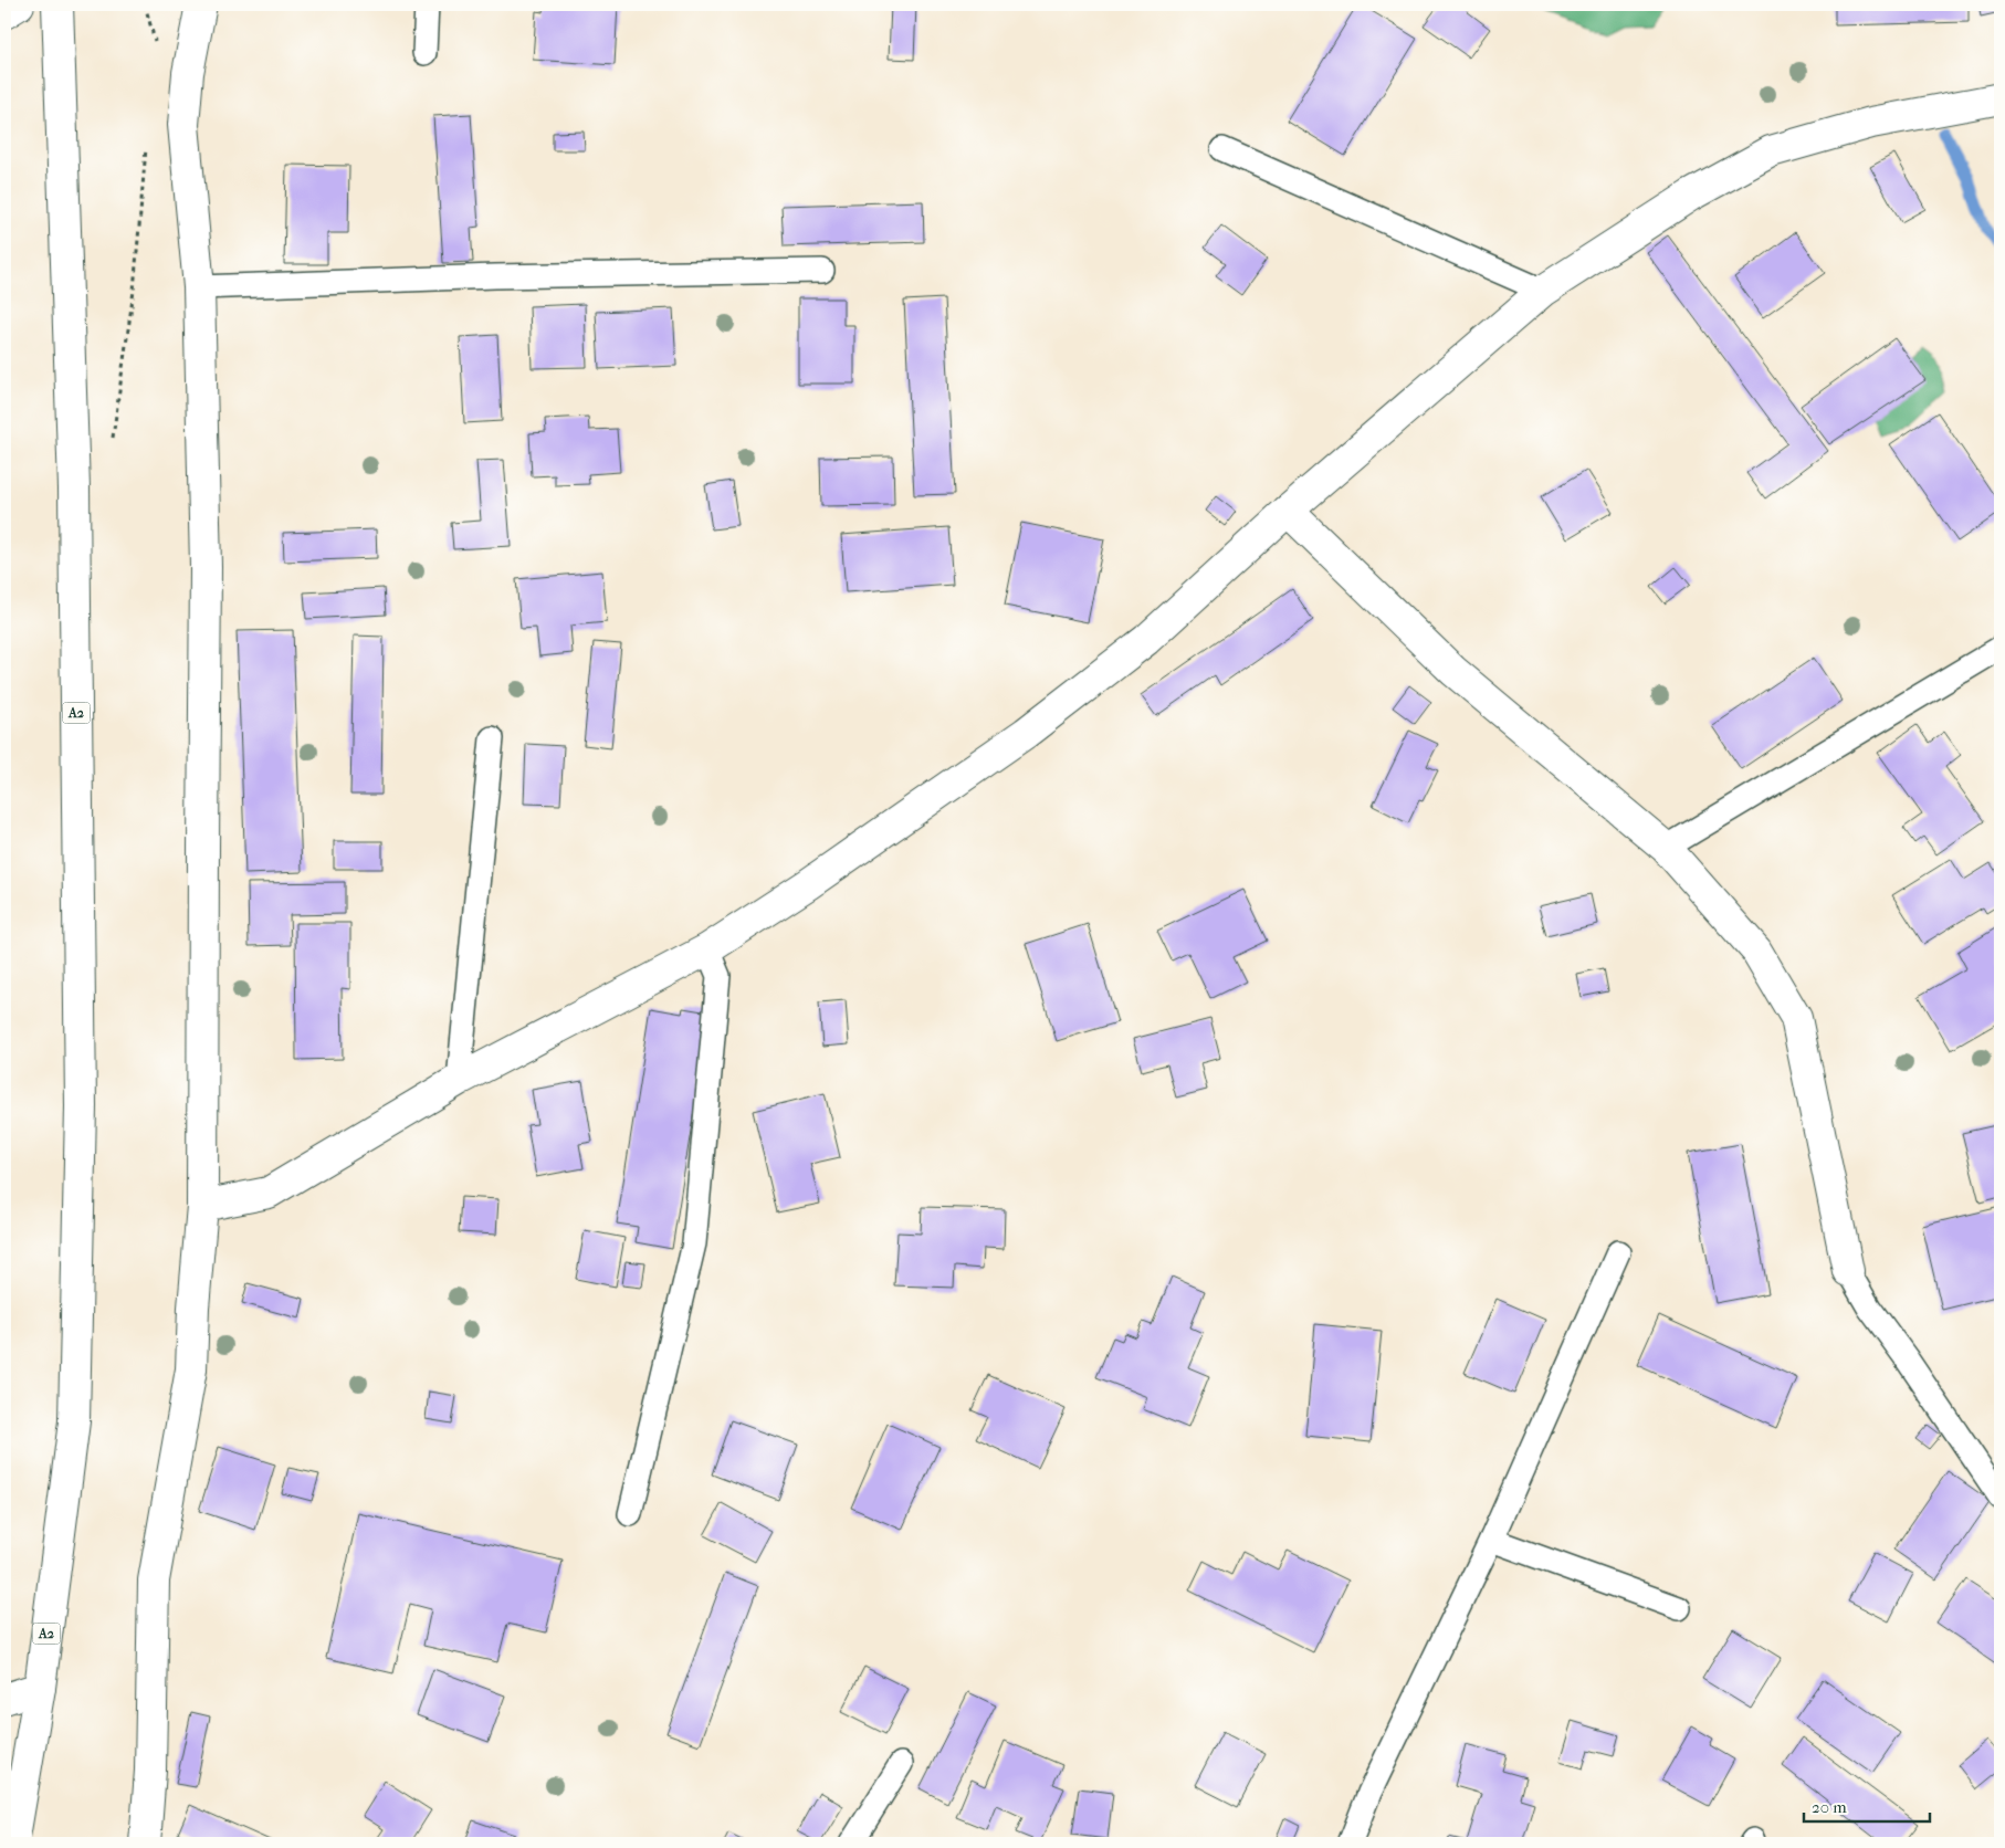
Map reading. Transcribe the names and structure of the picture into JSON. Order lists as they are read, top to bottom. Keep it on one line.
{"streets":{"street":["A2"]},"scale_bar":"20 m"}
